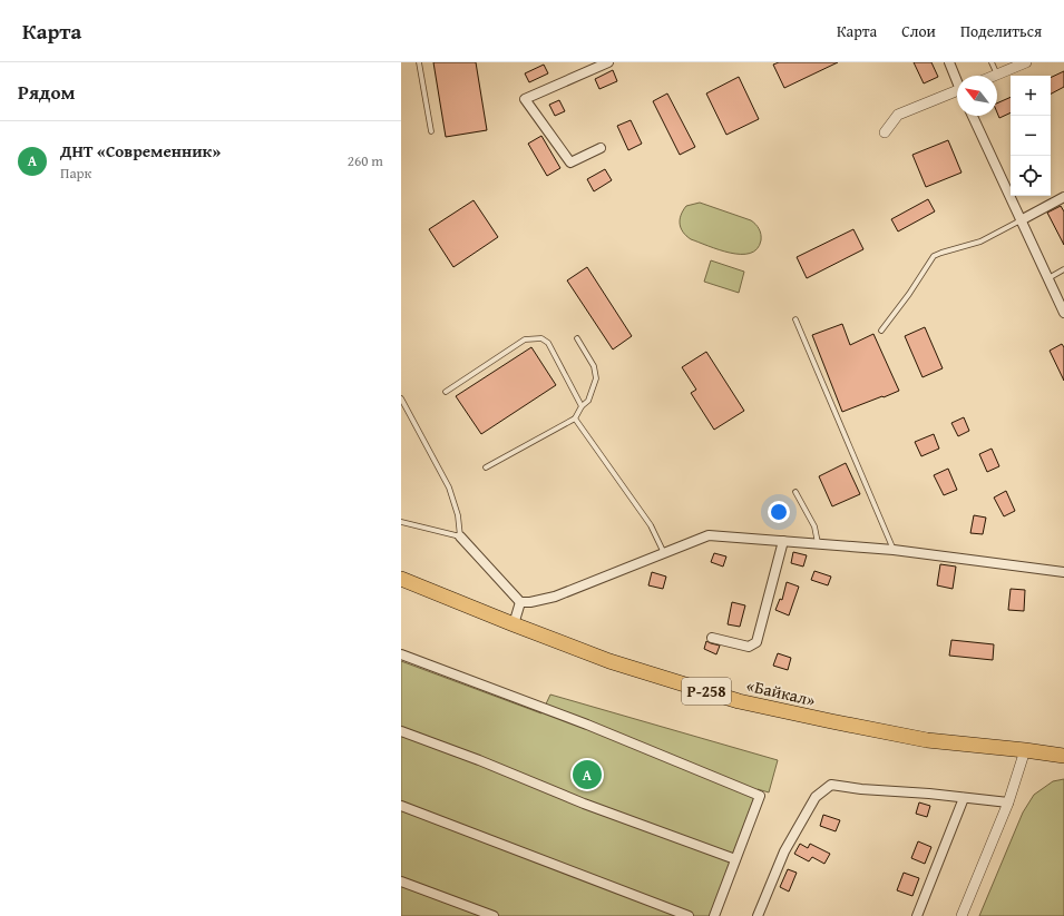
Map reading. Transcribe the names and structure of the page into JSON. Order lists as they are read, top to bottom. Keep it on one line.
{"streets":{"highway":["Р-258","«Байкал»"]},"north":"top left","page":{"header":"Карта","nav":["Карта","Слои","Поделиться"],"heading":"Рядом","map_buttons":["+","−"],"list":[{"mark":"A","name":"ДНТ «Современник»","note":"Парк","value":"260 m"}],"pins":"A"}}
